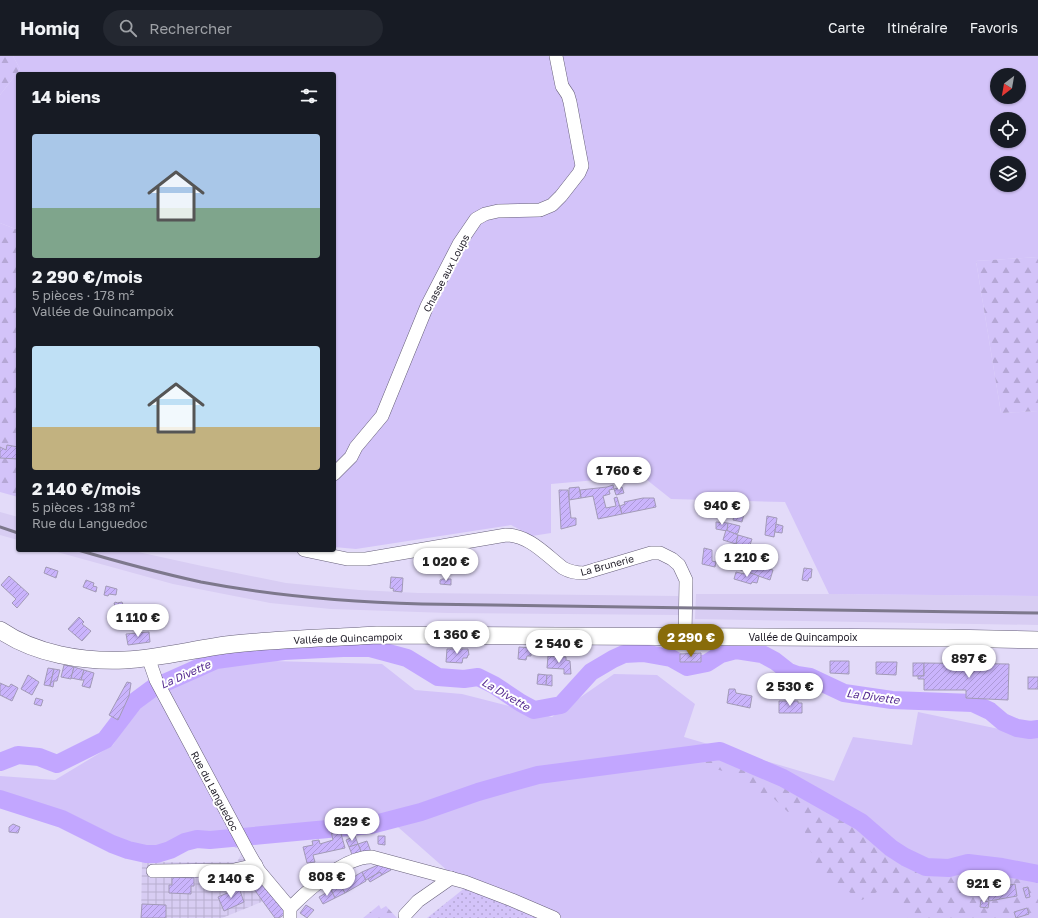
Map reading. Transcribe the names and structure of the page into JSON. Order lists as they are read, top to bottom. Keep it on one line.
{"streets":{"main road":["Vallée de Quincampoix"],"street":["Chasse aux Loups","La Brunerie","Rue du Languedoc"]},"crossings":[["La Brunerie","Vallée de Quincampoix"],["Vallée de Quincampoix","Rue du Languedoc"]],"water":["La Divette"],"north":"bottom left","page":{"header":"Homiq","search":"Rechercher","nav":["Carte","Itinéraire","Favoris"],"heading":"14 biens","list":[{"name":"2 290 €/mois","note":"5 pièces · 178 m² · Vallée de Quincampoix"},{"name":"2 140 €/mois","note":"5 pièces · 138 m² · Rue du Languedoc"}],"price":["1 760 €","940 €","1 210 €","1 020 €","1 110 €","1 360 €","2 290 €","2 540 €","897 €","2 530 €","829 €","808 €","2 140 €","921 €"]}}
